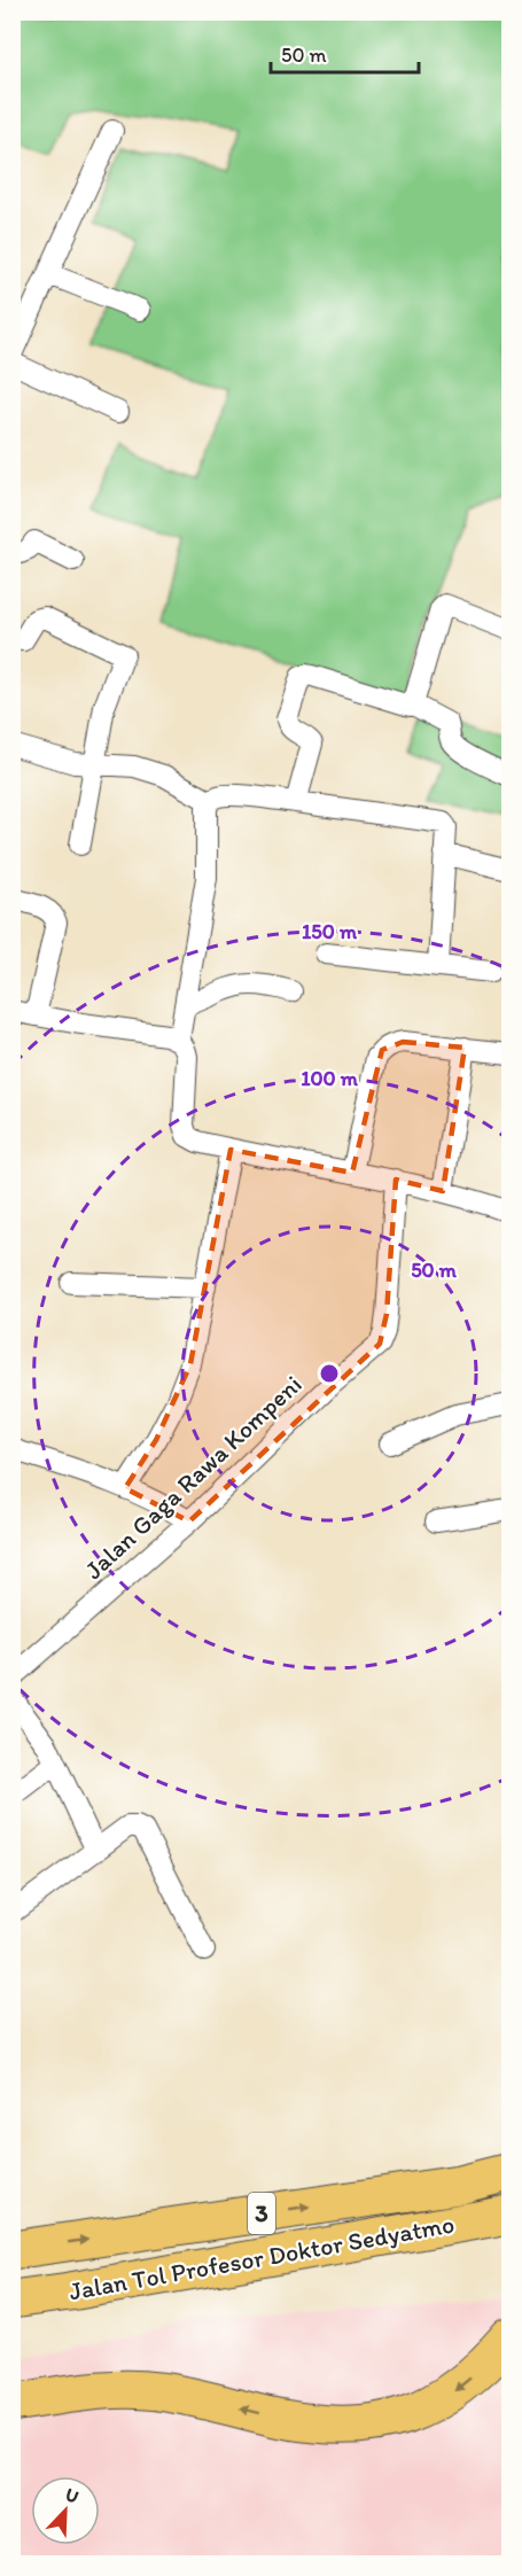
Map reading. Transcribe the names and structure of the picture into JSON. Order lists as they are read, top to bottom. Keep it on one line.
{"streets":{"highway":["3","Jalan Tol Profesor Doktor Sedyatmo"],"street":["Jalan Gaga Rawa Kompeni"]},"scale_bar":"50 m","north":"top right","rings":["150 m","100 m","50 m"]}
